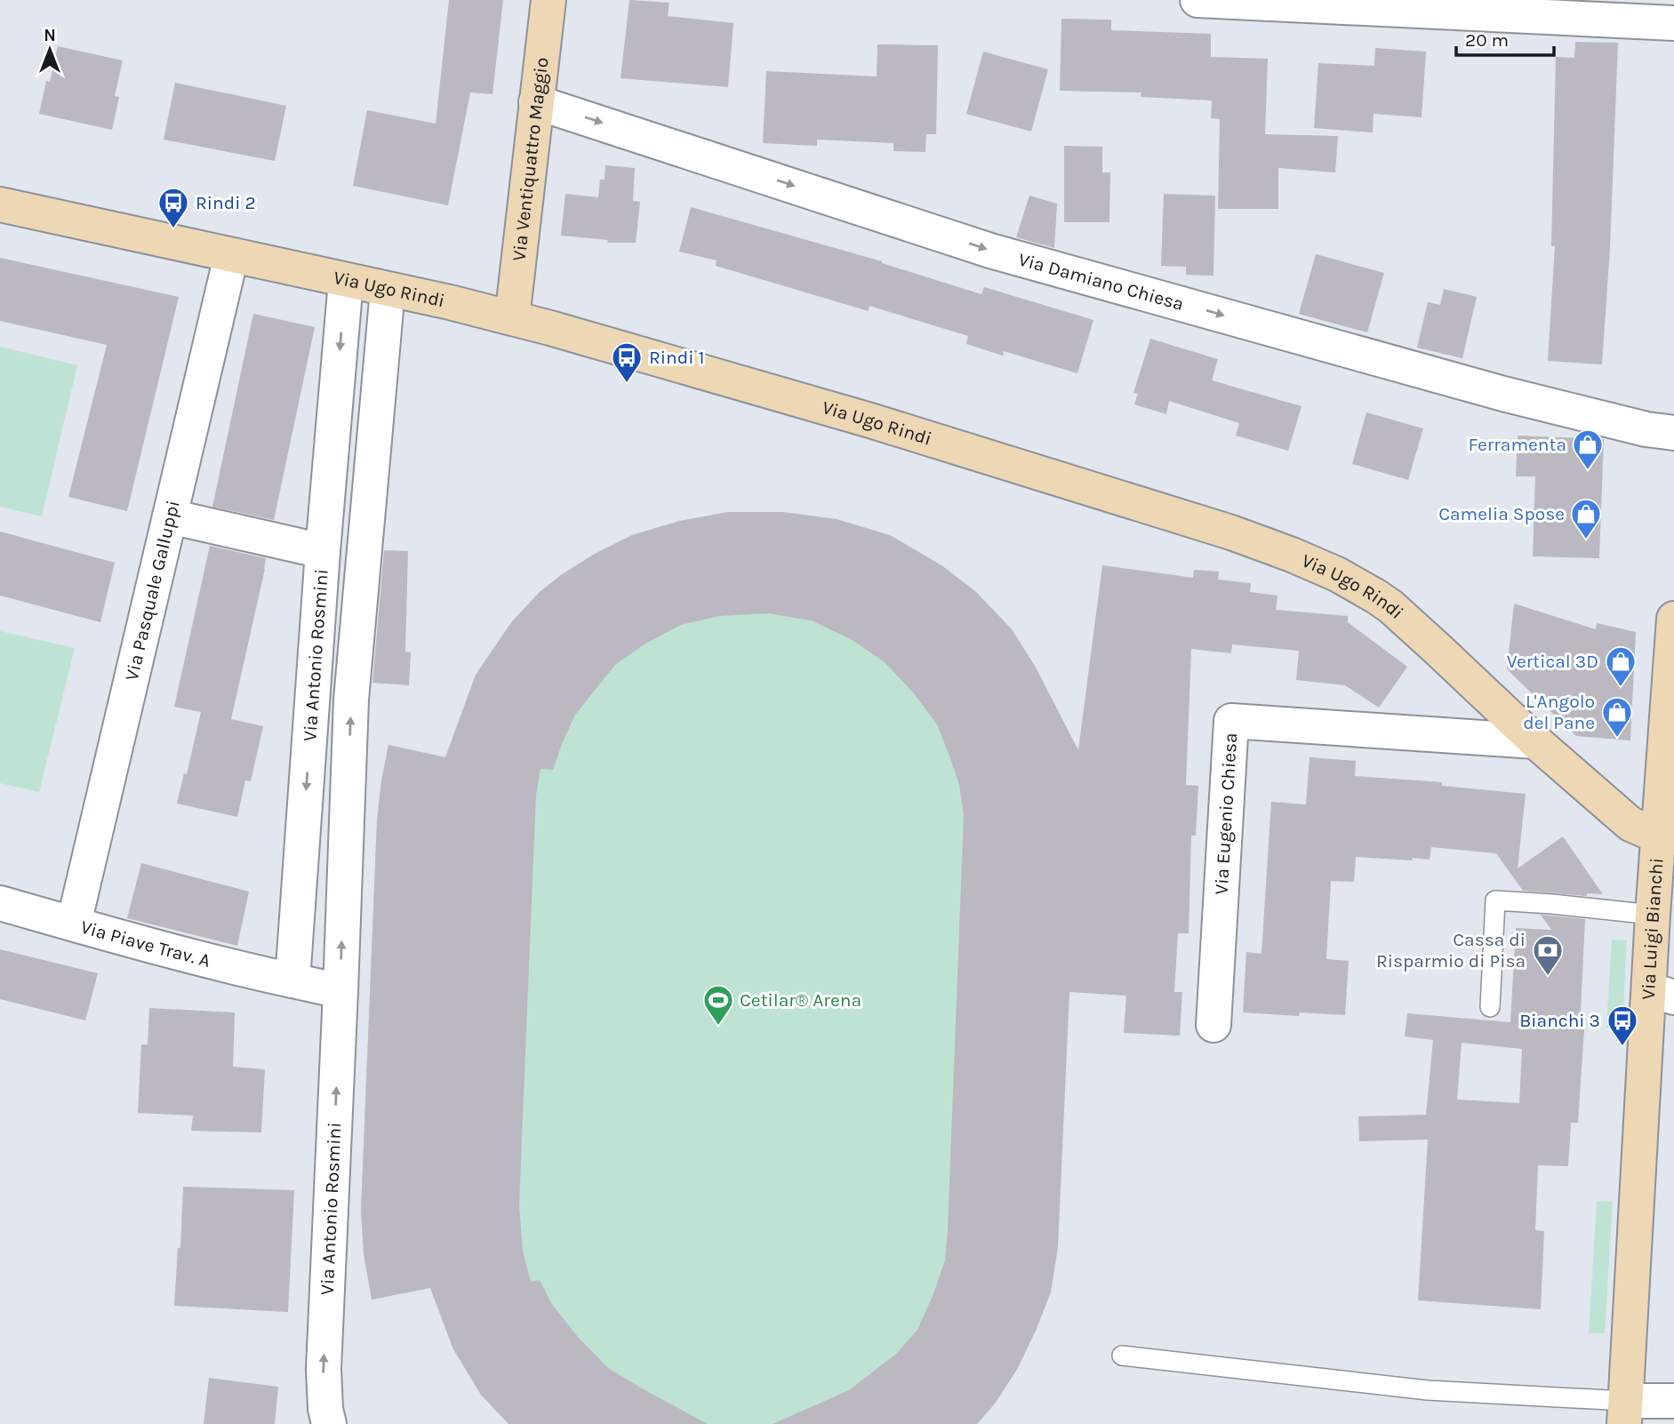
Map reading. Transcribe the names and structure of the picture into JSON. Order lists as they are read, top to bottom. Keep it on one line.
{"streets":{"street":["Via Ventiquattro Maggio","Via Damiano Chiesa","Via Ugo Rindi","Via Pasquale Galluppi","Via Antonio Rosmini","Via Eugenio Chiesa","Via Luigi Bianchi","Via Piave Trav. A"]},"crossings":[["Via Ventiquattro Maggio","Via Damiano Chiesa"],["Via Ventiquattro Maggio","Via Ugo Rindi"],["Via Ugo Rindi","Via Pasquale Galluppi"],["Via Ugo Rindi","Via Antonio Rosmini"],["Via Ugo Rindi","Via Eugenio Chiesa"],["Via Ugo Rindi","Via Luigi Bianchi"],["Via Pasquale Galluppi","Via Piave Trav. A"],["Via Antonio Rosmini","Via Piave Trav. A"]],"one_way":["Via Damiano Chiesa"],"places":{"bus stop":["Rindi 2","Rindi 1","Bianchi 3"],"shop":["Ferramenta","Camelia Spose","Vertical 3D","L'Angolo del Pane"],"bank":["Cassa di Risparmio di Pisa"],"sports":["Cetilar® Arena"]},"scale_bar":"20 m","north":"top"}
